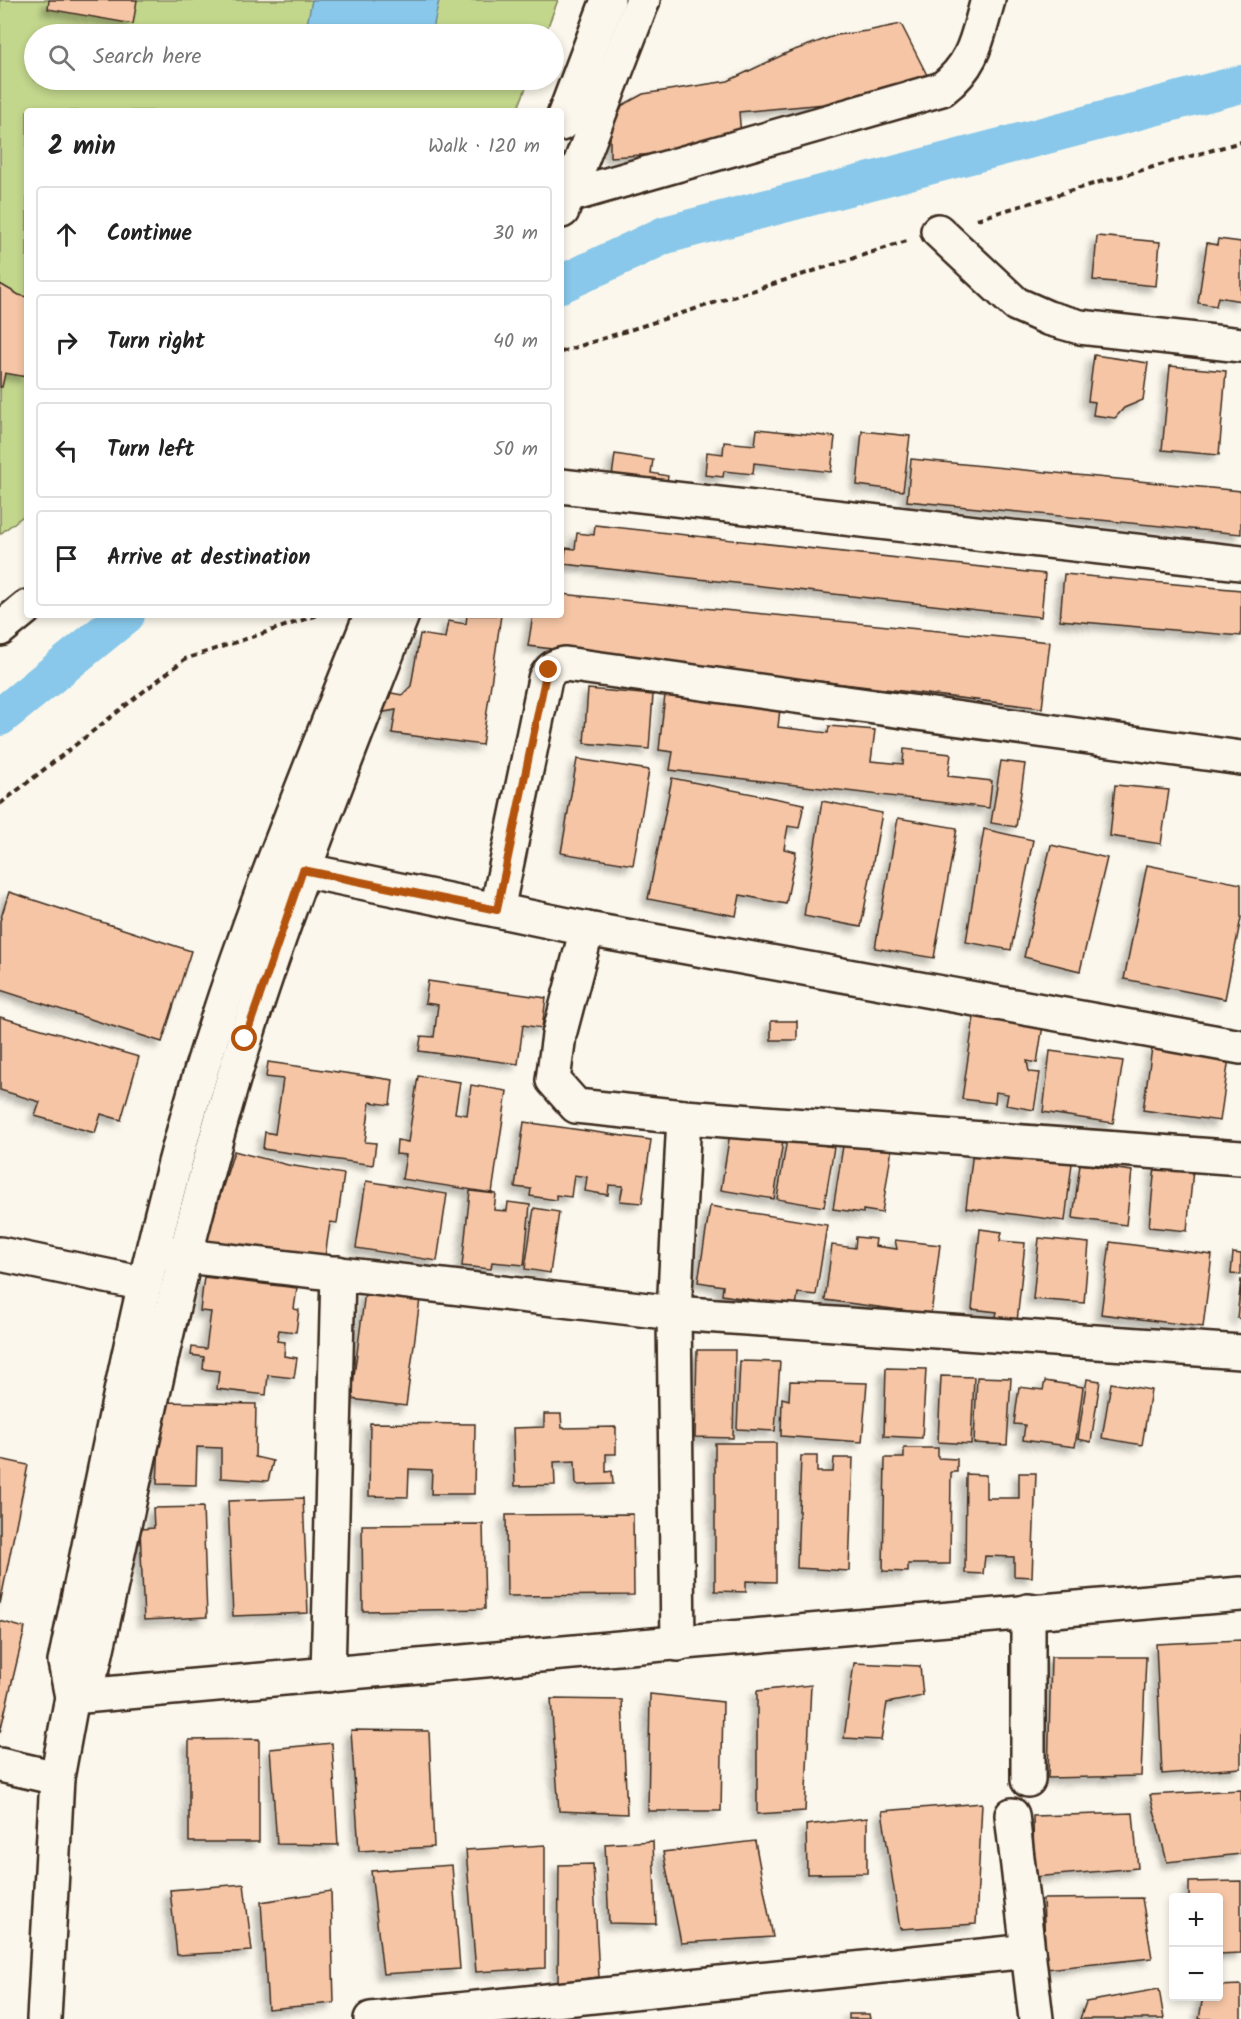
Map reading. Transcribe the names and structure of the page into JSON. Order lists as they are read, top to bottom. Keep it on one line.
{"page":{"search":"Search here","heading":["2 min","Walk · 120 m"],"list":[["Continue","30 m"],["Turn right","40 m"],["Turn left","50 m"],"Arrive at destination"],"map_buttons":["+","−"]}}
